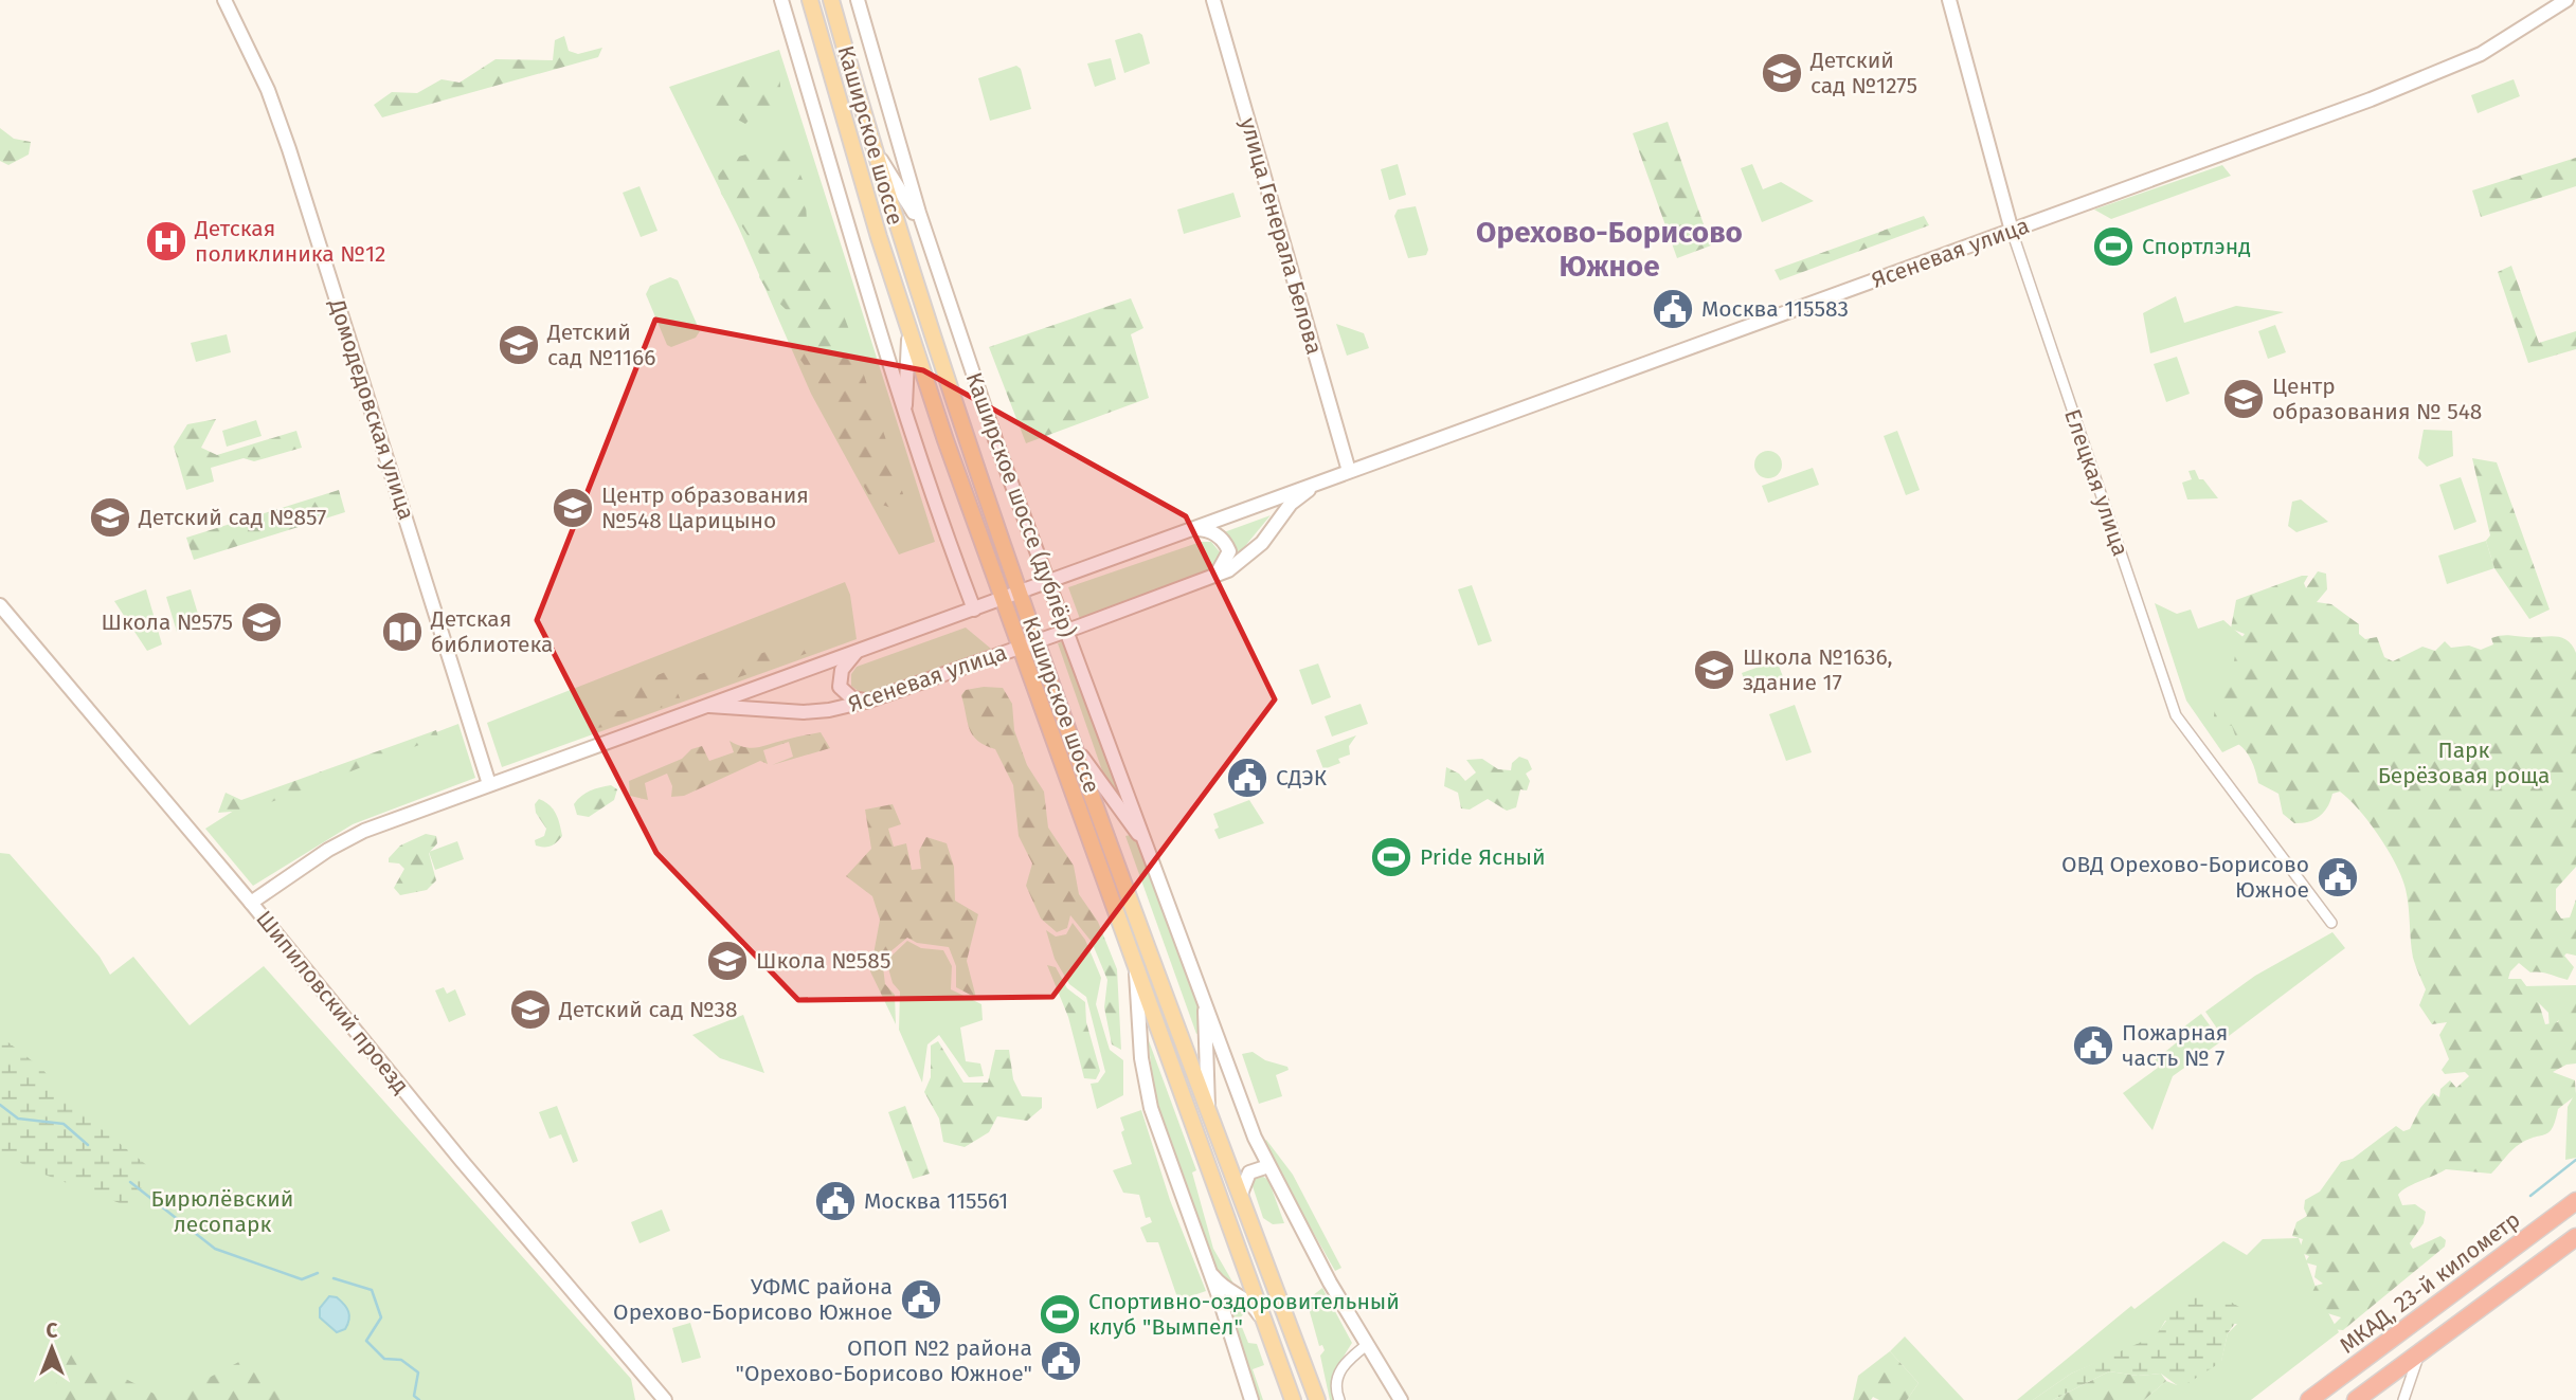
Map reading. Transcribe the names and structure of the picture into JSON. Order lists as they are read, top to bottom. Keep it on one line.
{"streets":{"highway":["МКАД, 23-й километр"],"main road":["Каширское шоссе","улица Генерала Белова","Ясеневая улица","Домодедовская улица","Елецкая улица","Каширское шоссе (дублёр)","Шипиловский проезд"]},"crossings":[["Каширское шоссе","Ясеневая улица"],["улица Генерала Белова","Ясеневая улица"],["Ясеневая улица","Домодедовская улица"],["Ясеневая улица","Елецкая улица"],["Ясеневая улица","Каширское шоссе (дублёр)"],["Ясеневая улица","Шипиловский проезд"]],"districts":["Орехово-Борисово Южное"],"parks":["Парк Берёзовая роща","Бирюлёвский лесопарк"],"places":{"school or university":["Детский сад №1275","Детский сад №1166","Центр образования № 548","Центр образования №548 Царицыно","Детский сад №857","Школа №575","Школа №1636, здание 17","Школа №585","Детский сад №38"],"hospital":["Детская поликлиника №12"],"sports":["Спортлэнд","Pride Ясный","Спортивно-оздоровительный клуб \"Вымпел\""],"public building":["Москва 115583","СДЭК","ОВД Орехово-Борисово Южное","Пожарная часть № 7","Москва 115561","УФМС района Орехово-Борисово Южное","ОПОП №2 района \"Орехово-Борисово Южное\""],"library":["Детская библиотека"]},"north":"top"}
